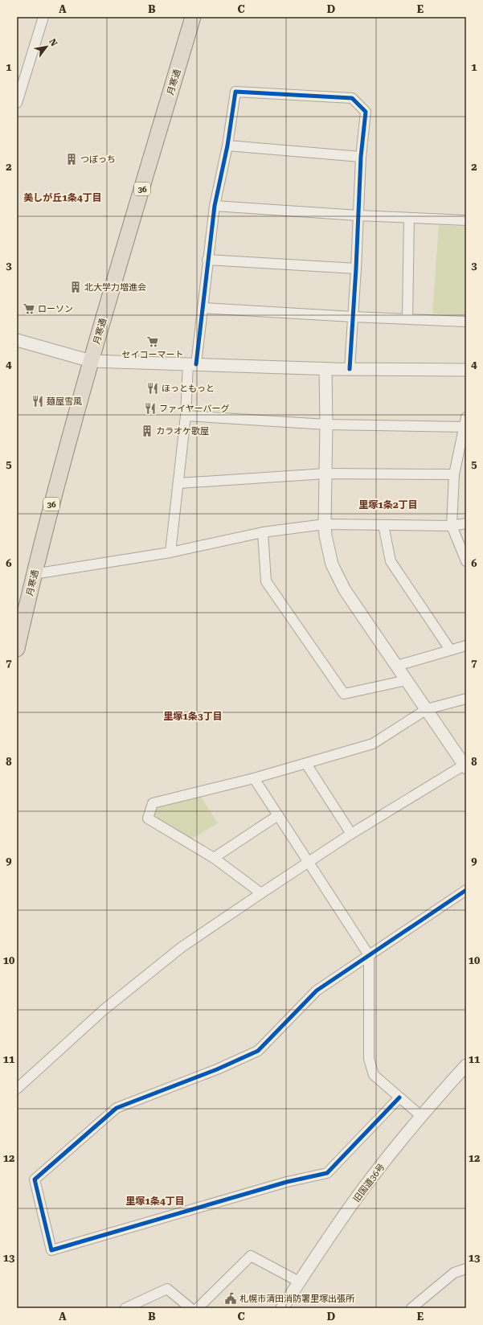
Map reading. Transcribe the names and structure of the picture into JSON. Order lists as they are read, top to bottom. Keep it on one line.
{"streets":{"highway":["月寒通","36"],"street":["旧国道36号"]},"districts":["美しが丘1条4丁目","里塚1条2丁目","里塚1条3丁目","里塚1条4丁目"],"places":{"building":["つぼっち","北大学力増進会","カラオケ歌屋"],"supermarket":["ローソン","セイコーマート"],"restaurant":["ほっともっと","麺屋雪風","ファイヤーバーグ"],"public building":["札幌市清田消防署里塚出張所"]},"north":"top right","grid":{"columns":["A","B","C","D","E"],"rows":["1","2","3","4","5","6","7","8","9","10","11","12","13"]}}
